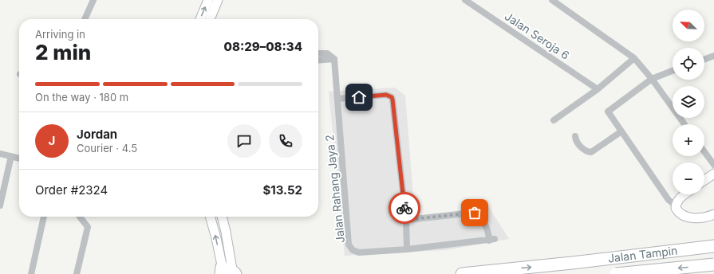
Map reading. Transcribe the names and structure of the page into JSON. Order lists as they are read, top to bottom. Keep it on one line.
{"streets":{"highway":["Jalan Tampin"],"street":["Jalan Seroja 6","Jalan Rahang Jaya 2"]},"north":"top left","page":{"map_buttons":["+","−"],"heading":["2 min","Arriving in","08:29–08:34"],"panel":["Jordan","Courier · 4.5","Order #2324","$13.52"],"bar":"On the way · 180 m","round":"J"}}
